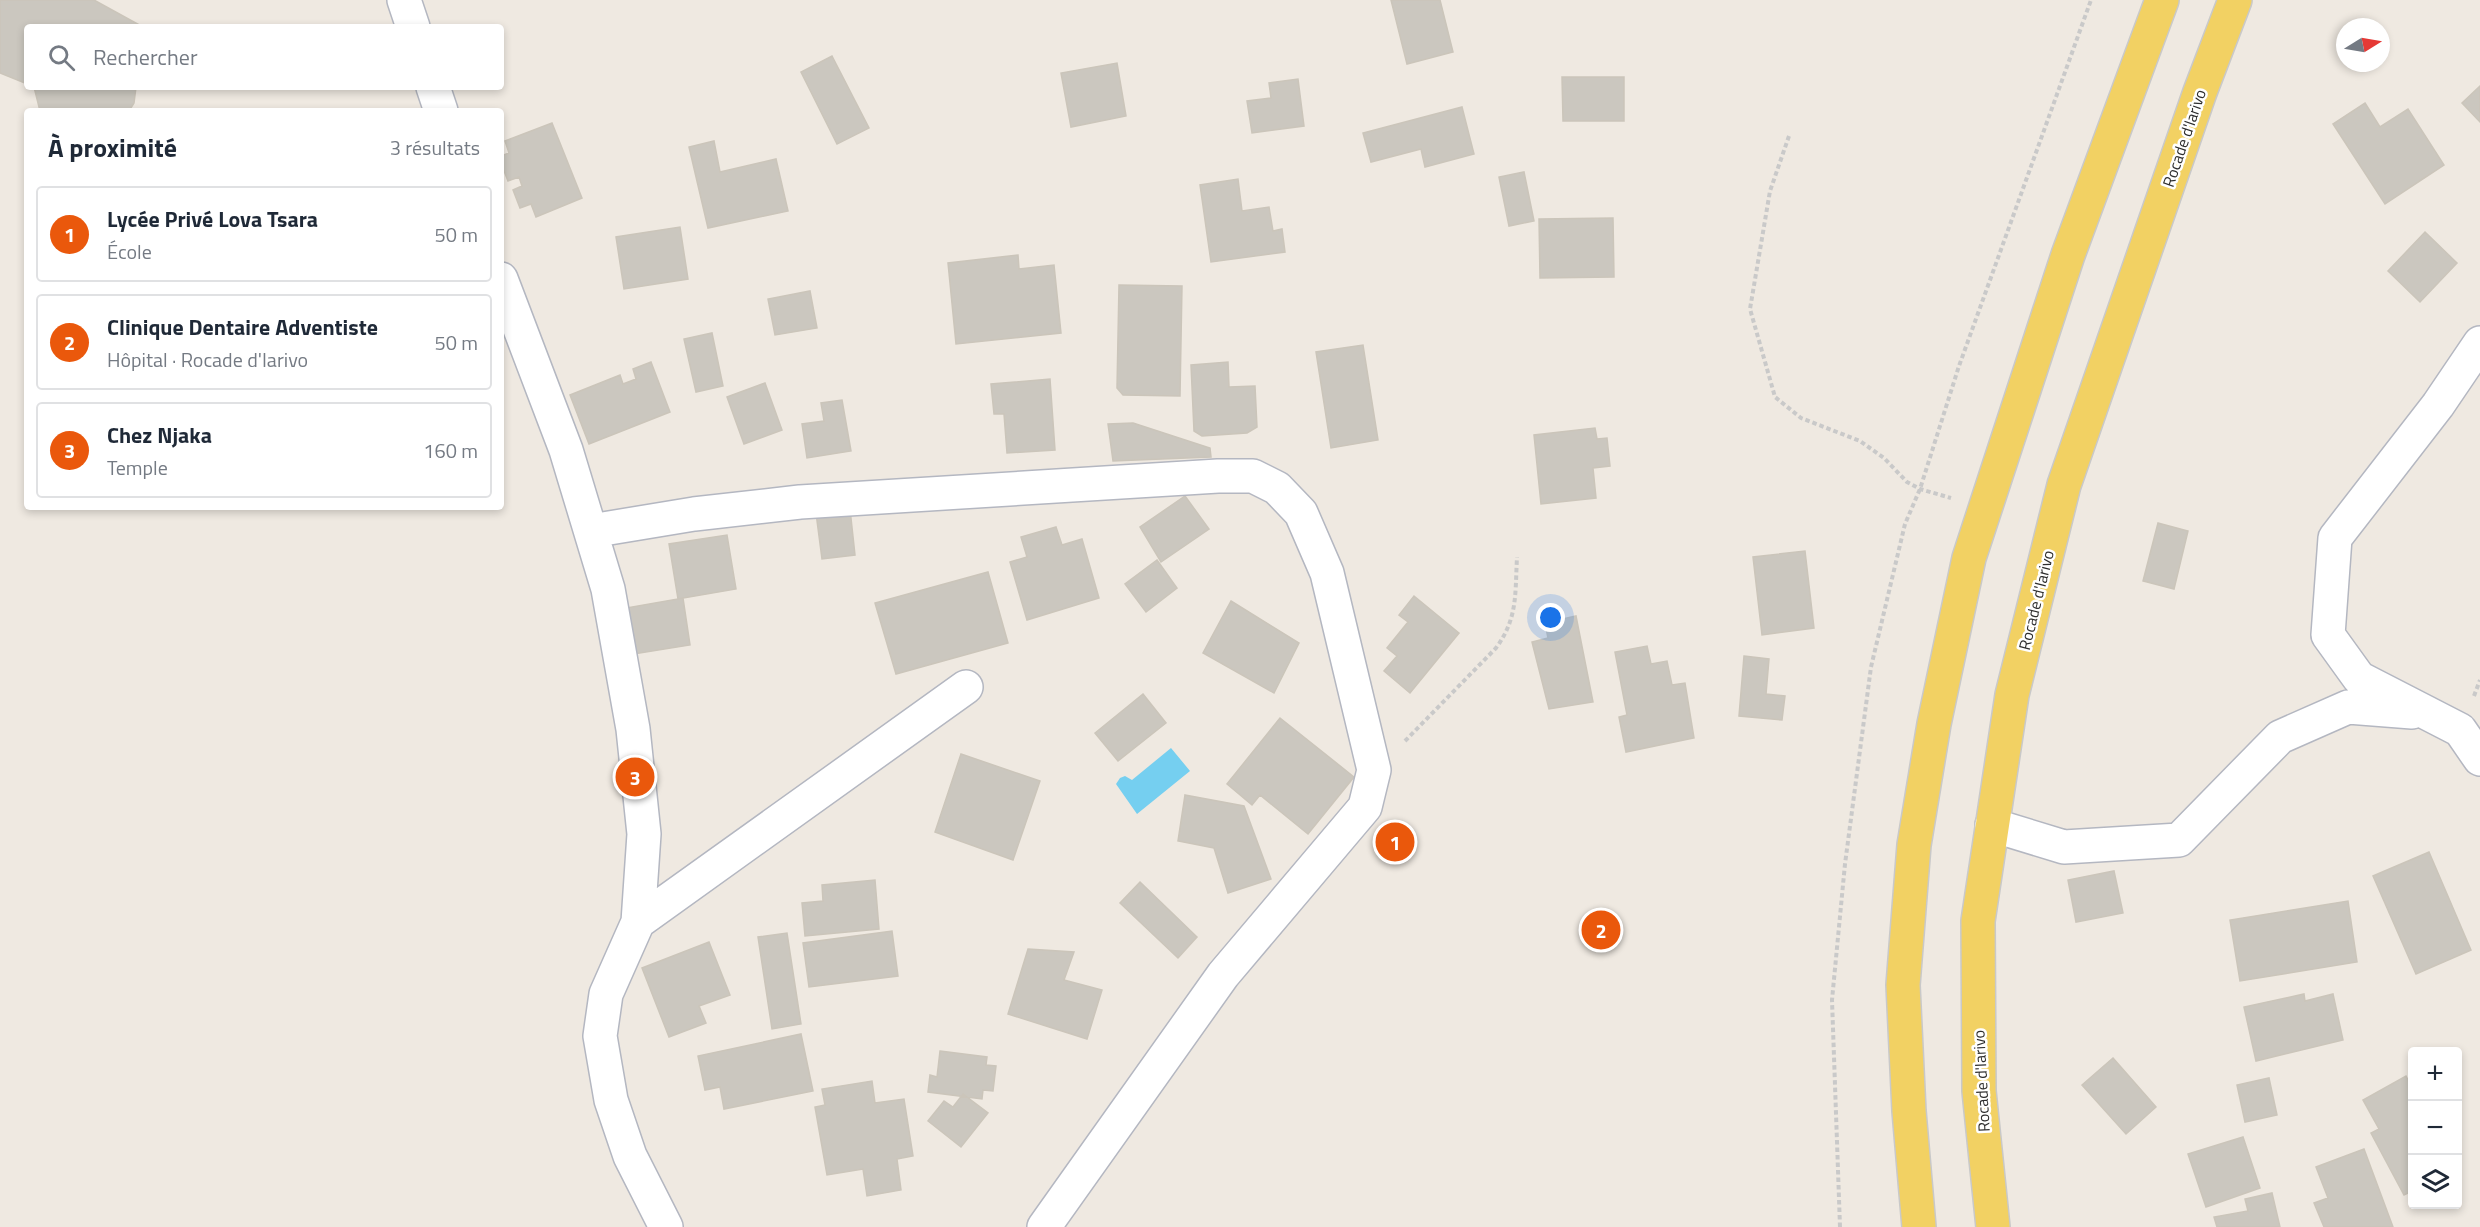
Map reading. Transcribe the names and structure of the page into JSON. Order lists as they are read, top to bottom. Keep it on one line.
{"streets":{"main road":["Rocade d'Iarivo"]},"north":"right","page":{"search":"Rechercher","heading":["À proximité","3 résultats"],"list":[{"mark":"1","name":"Lycée Privé Lova Tsara","note":"École","value":"50 m"},{"mark":"2","name":"Clinique Dentaire Adventiste","note":"Hôpital · Rocade d'Iarivo","value":"50 m"},{"mark":"3","name":"Chez Njaka","note":"Temple","value":"160 m"}],"pins":["3","1","2"],"map_buttons":["+","−"]}}
